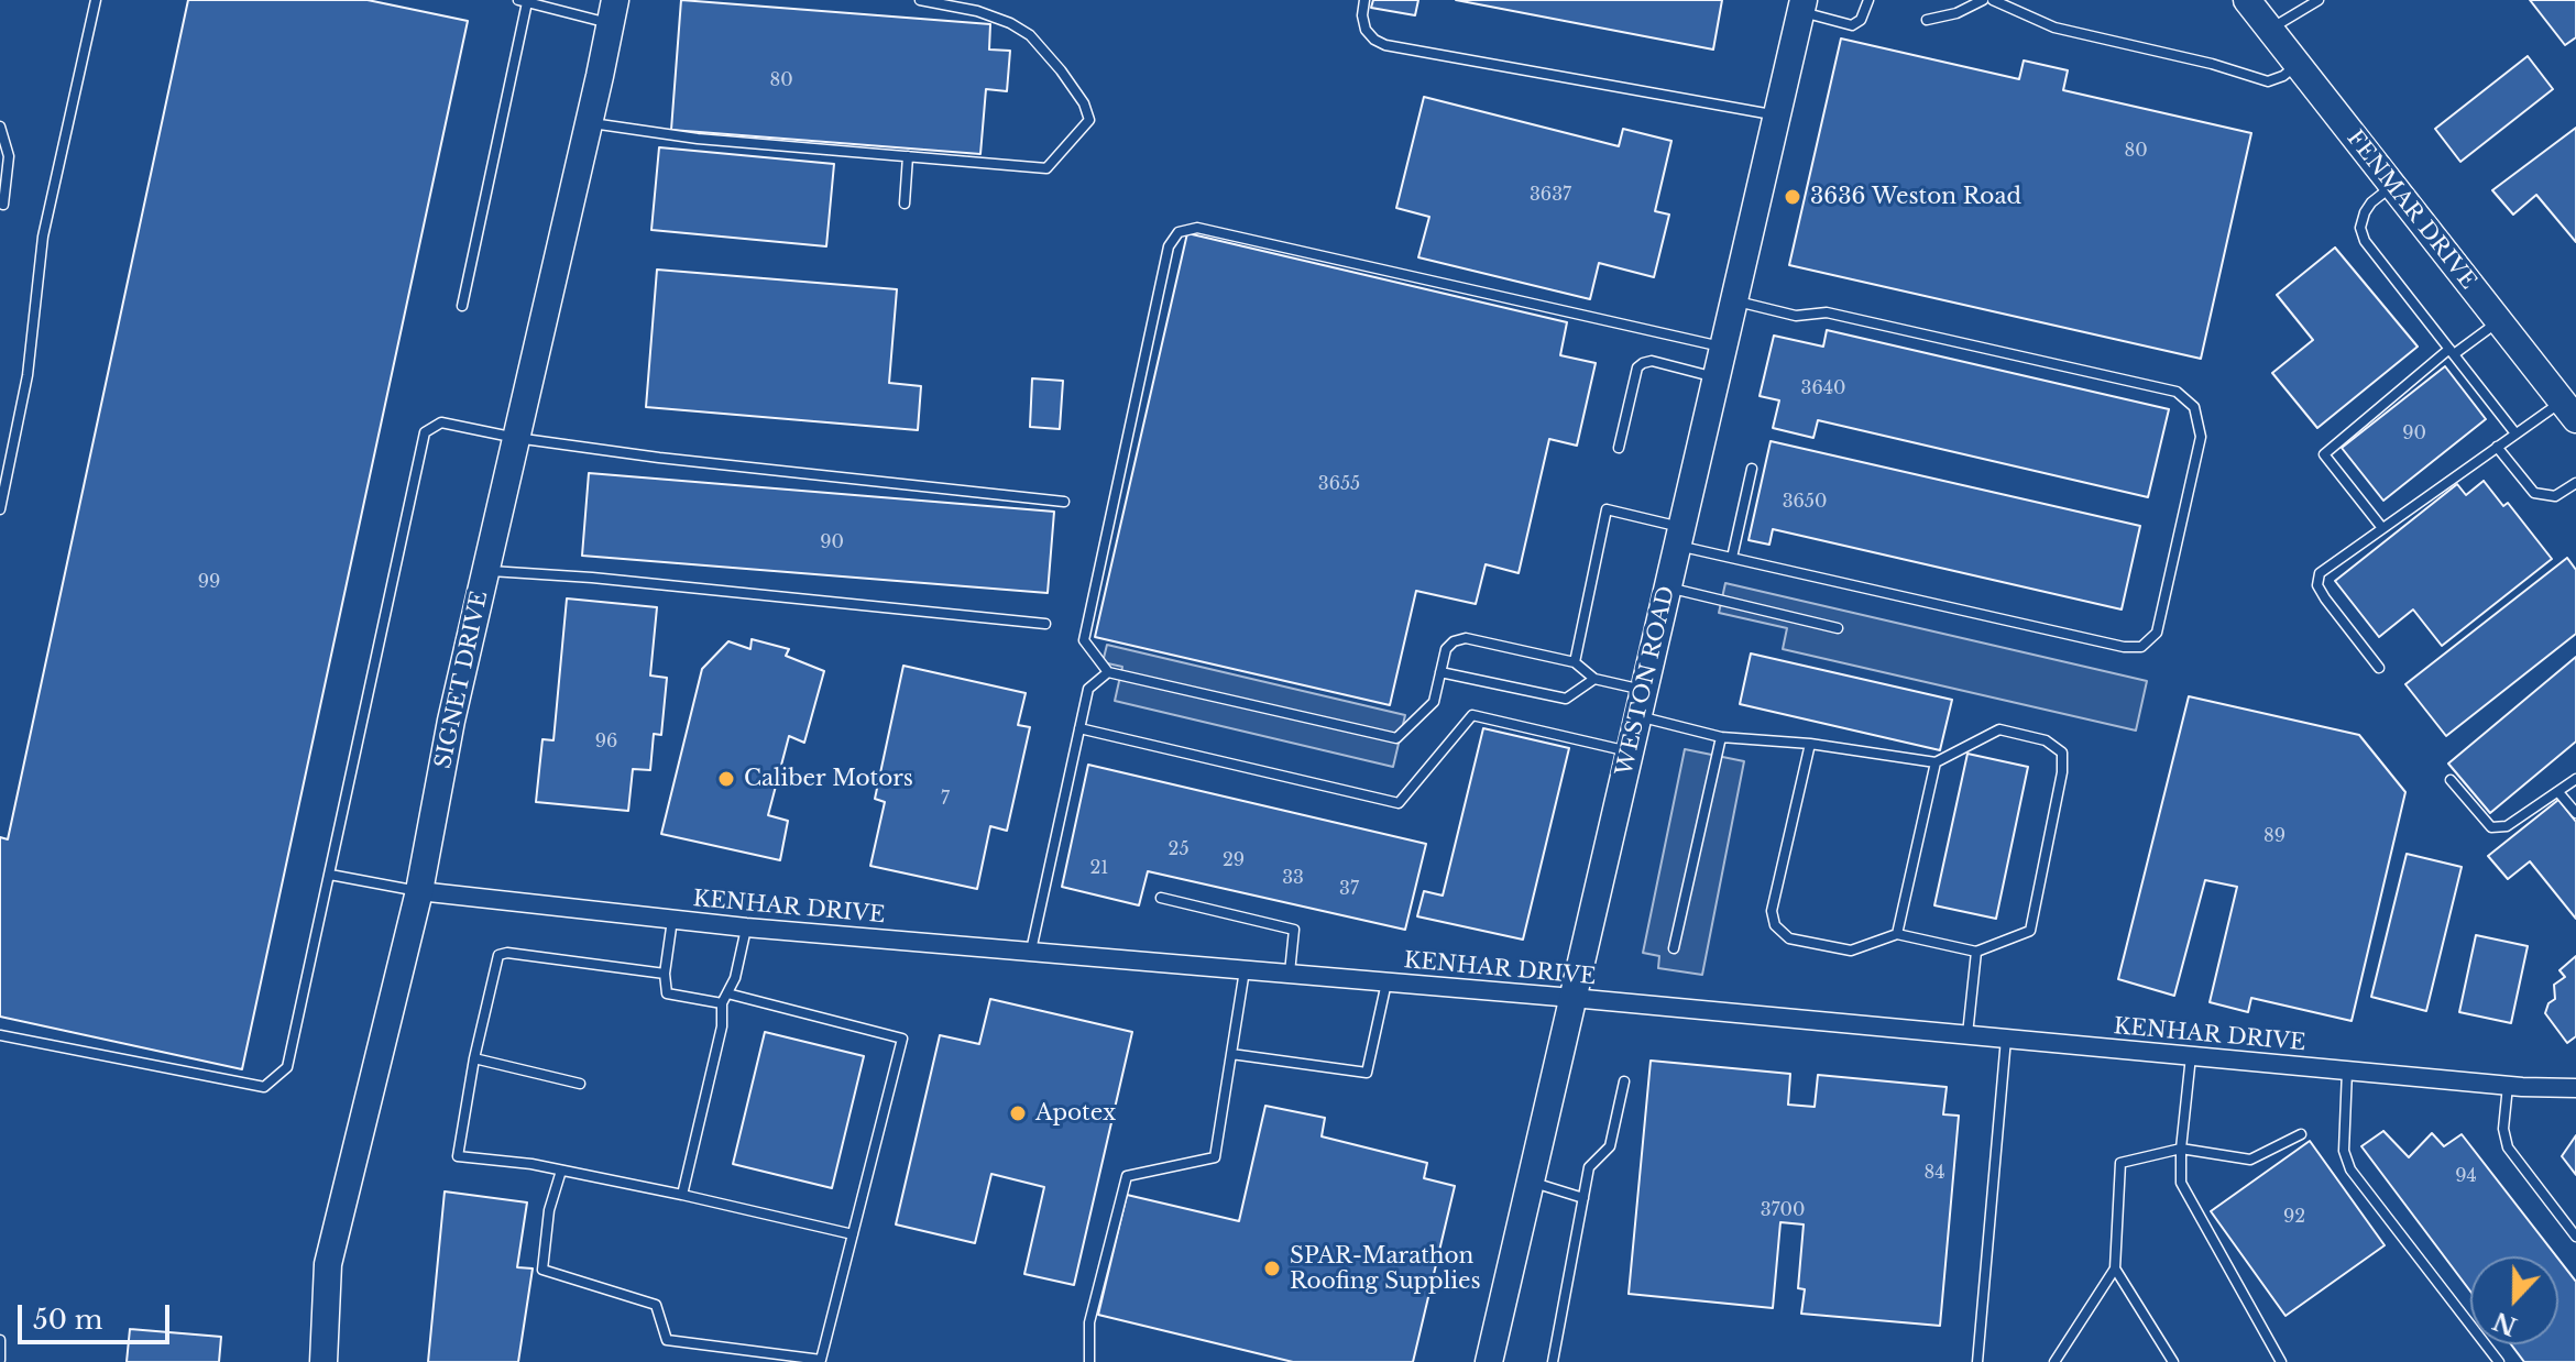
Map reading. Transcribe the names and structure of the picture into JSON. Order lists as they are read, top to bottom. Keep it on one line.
{"streets":{"street":["FENMAR DRIVE","SIGNET DRIVE","WESTON ROAD","KENHAR DRIVE"]},"crossings":[["SIGNET DRIVE","KENHAR DRIVE"],["WESTON ROAD","KENHAR DRIVE"]],"places":["3636 Weston Road","Caliber Motors","Apotex","SPAR-Marathon Roofing Supplies"],"house_numbers":["80","80","3637","3640","90","3655","3650","90","99","96","7","89","25","29","21","33","37","84","94","3700","92"],"scale_bar":"50 m","north":"bottom"}
